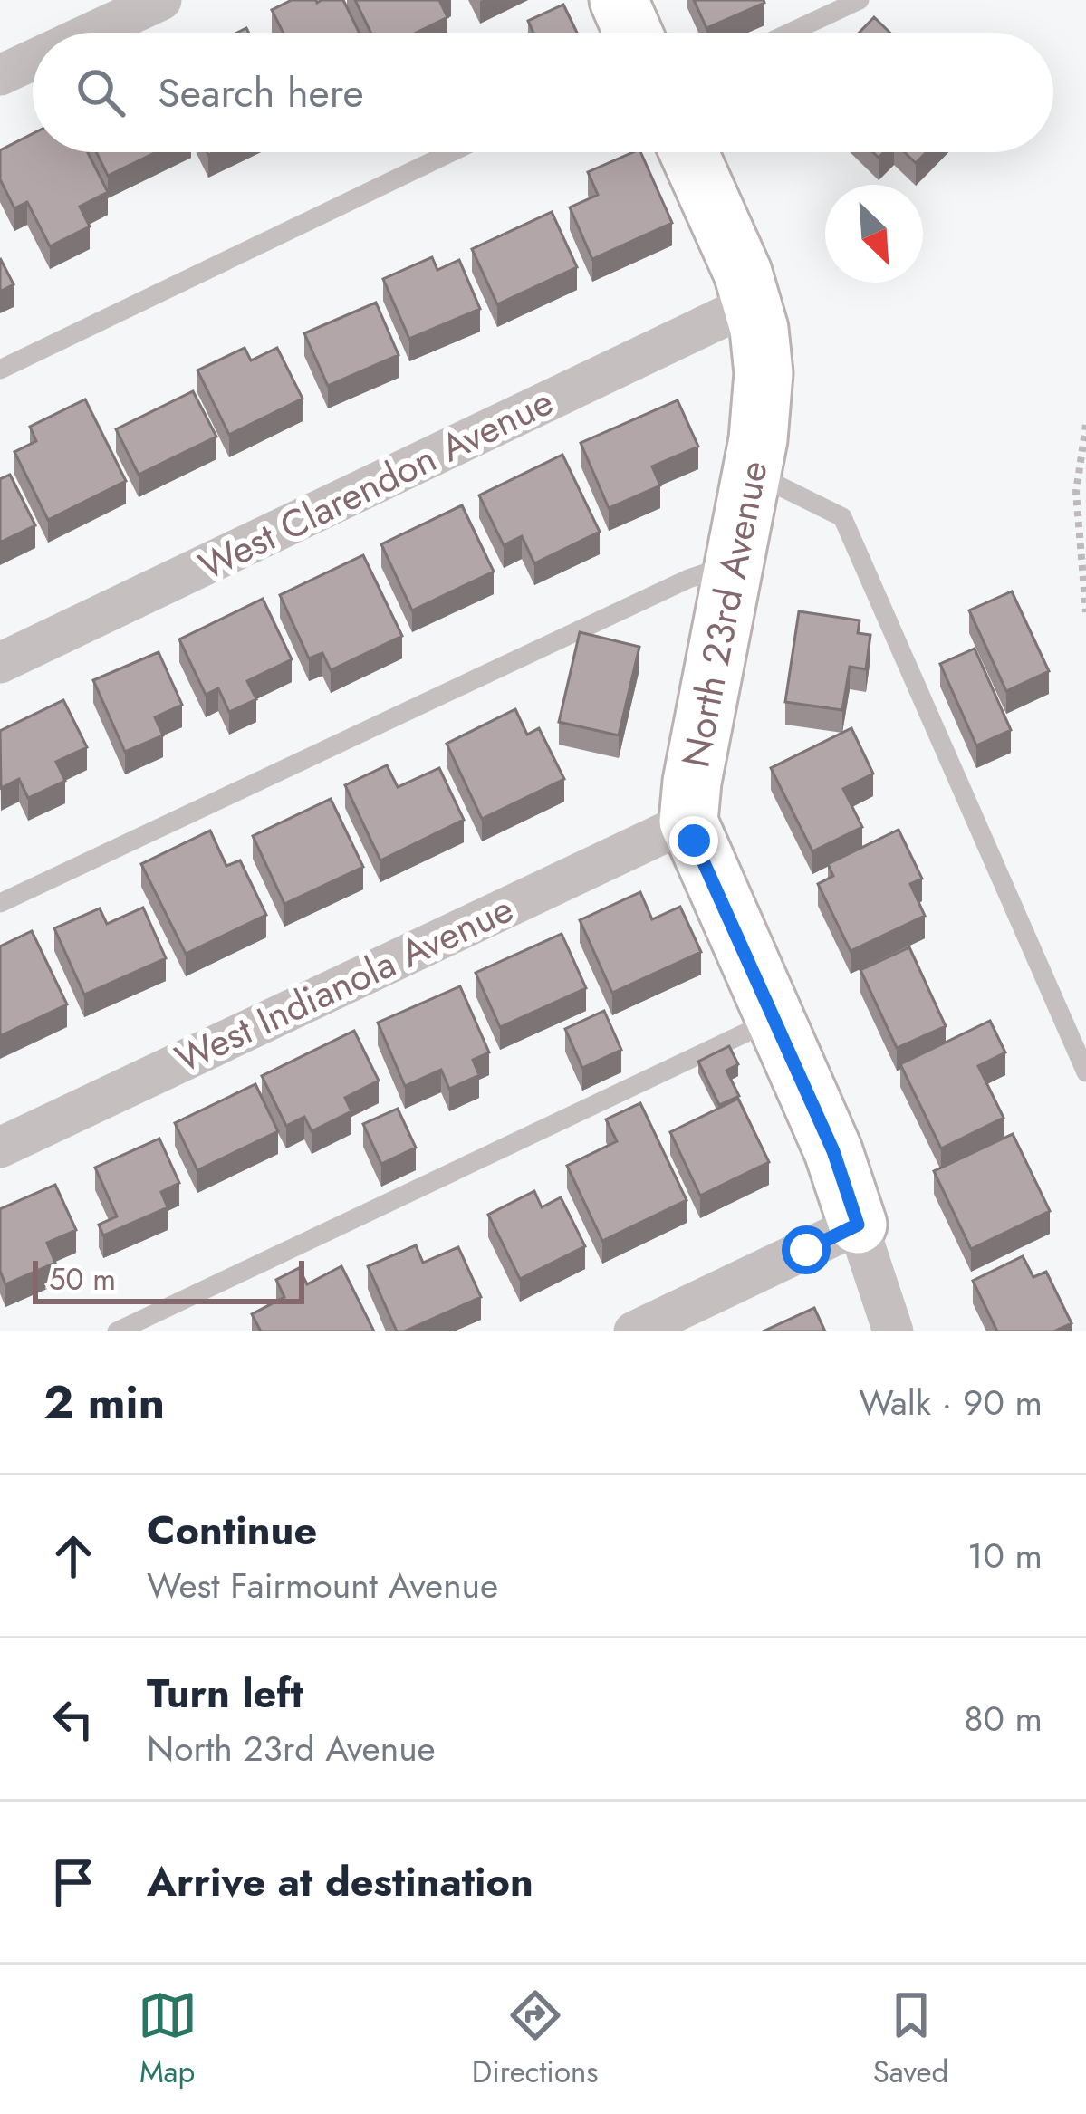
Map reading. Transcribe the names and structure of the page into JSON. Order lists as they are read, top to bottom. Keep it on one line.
{"streets":{"street":["West Clarendon Avenue","North 23rd Avenue","West Indianola Avenue"]},"crossings":[["West Clarendon Avenue","North 23rd Avenue"],["North 23rd Avenue","West Indianola Avenue"]],"scale_bar":"50 m","north":"bottom right","page":{"search":"Search here","scale":"50 m","heading":["2 min","Walk · 90 m"],"list":[["Continue","West Fairmount Avenue","10 m"],["Turn left","North 23rd Avenue","80 m"],"Arrive at destination"],"nav":["Map","Directions","Saved"]}}
